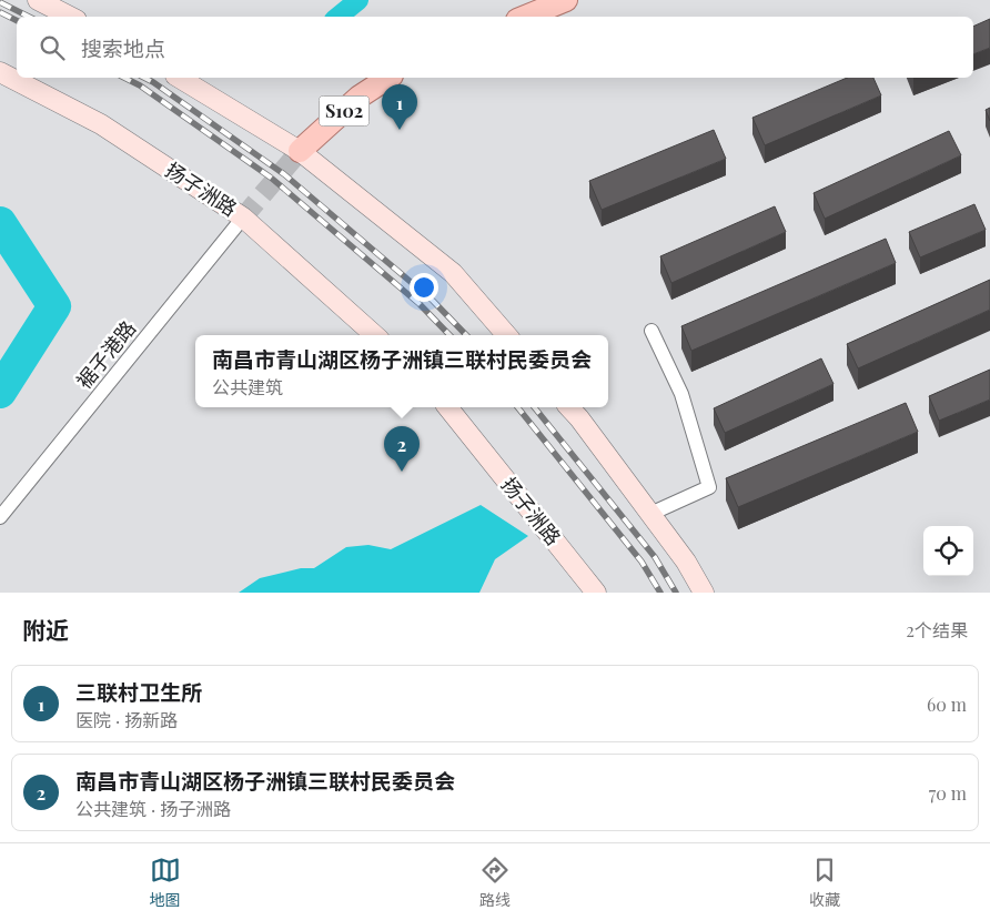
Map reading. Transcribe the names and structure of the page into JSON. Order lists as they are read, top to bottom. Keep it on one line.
{"streets":{"main road":["S102","扬子洲路"],"street":["裾子港路"]},"crossings":[["扬子洲路","裾子港路"]],"page":{"search":"搜索地点","pins":["1","2"],"popup":["南昌市青山湖区杨子洲镇三联村民委员会","公共建筑"],"heading":["附近","2个结果"],"list":[{"mark":"1","name":"三联村卫生所","note":"医院 · 扬新路","value":"60 m"},{"mark":"2","name":"南昌市青山湖区杨子洲镇三联村民委员会","note":"公共建筑 · 扬子洲路","value":"70 m"}],"nav":["地图","路线","收藏"]}}
